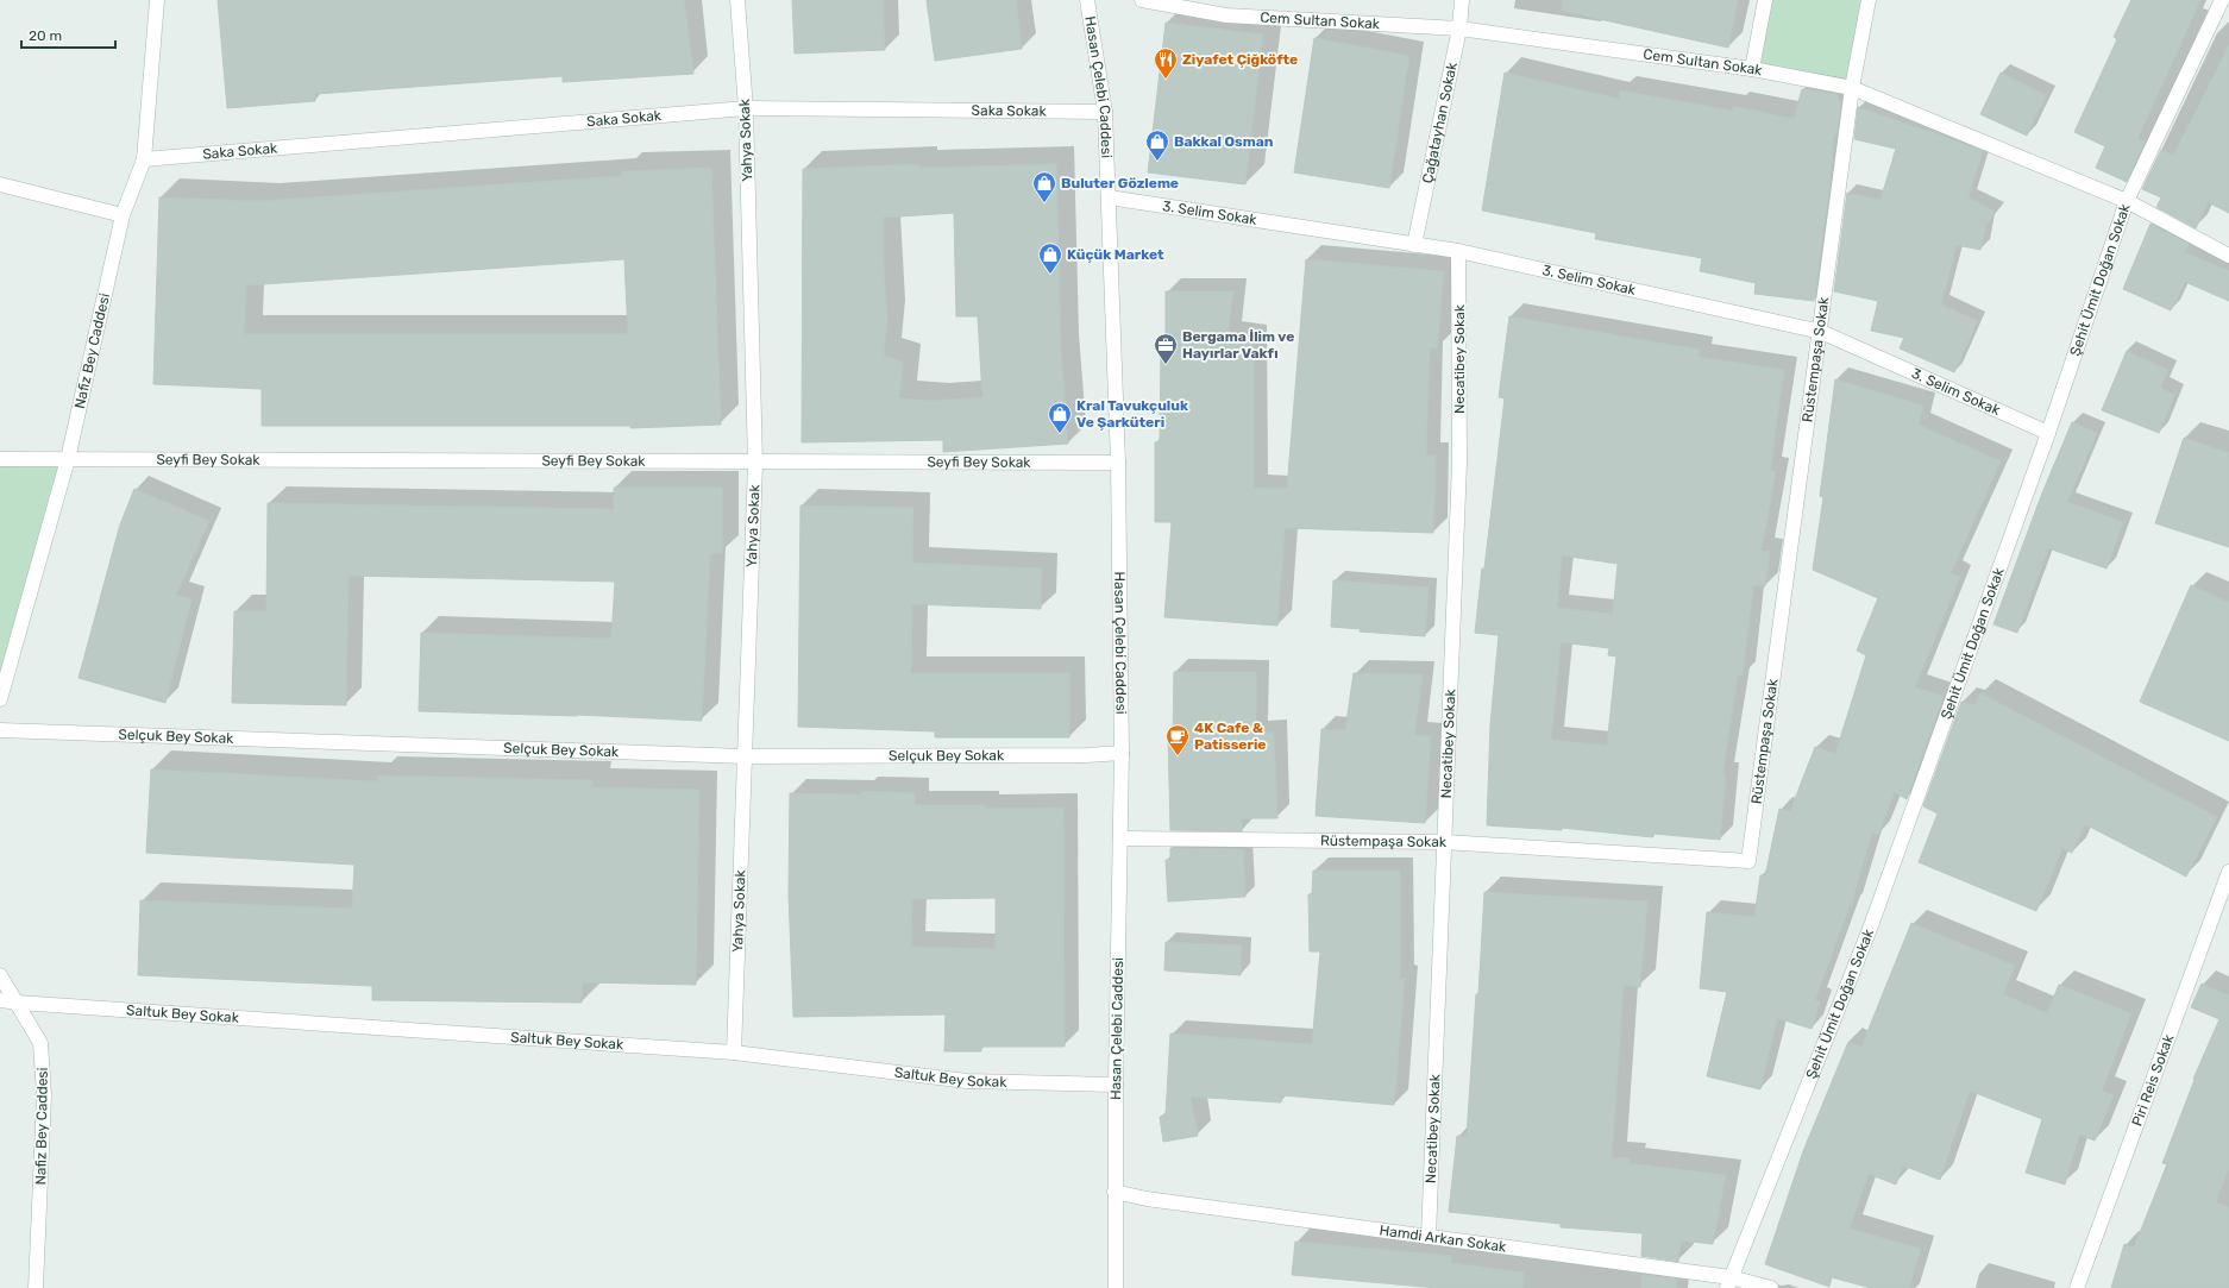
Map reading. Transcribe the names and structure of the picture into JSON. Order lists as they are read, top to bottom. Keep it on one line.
{"streets":{"street":["Cem Sultan Sokak","Hasan Çelebi Caddesi","Saka Sokak","Çağatayhan Sokak","Yahya Sokak","3. Selim Sokak","Şehit Ümit Doğan Sokak","Nafiz Bey Caddesi","Necatibey Sokak","Rüstempaşa Sokak","Seyfi Bey Sokak","Selçuk Bey Sokak","Saltuk Bey Sokak","Piri Reis Sokak","Hamdi Arkan Sokak"]},"crossings":[["Cem Sultan Sokak","Çağatayhan Sokak"],["Cem Sultan Sokak","Şehit Ümit Doğan Sokak"],["Cem Sultan Sokak","Rüstempaşa Sokak"],["Hasan Çelebi Caddesi","Saka Sokak"],["Hasan Çelebi Caddesi","3. Selim Sokak"],["Hasan Çelebi Caddesi","Rüstempaşa Sokak"],["Hasan Çelebi Caddesi","Seyfi Bey Sokak"],["Hasan Çelebi Caddesi","Selçuk Bey Sokak"],["Hasan Çelebi Caddesi","Saltuk Bey Sokak"],["Hasan Çelebi Caddesi","Hamdi Arkan Sokak"],["Saka Sokak","Yahya Sokak"],["Saka Sokak","Nafiz Bey Caddesi"],["Çağatayhan Sokak","3. Selim Sokak"],["Yahya Sokak","Seyfi Bey Sokak"],["Yahya Sokak","Selçuk Bey Sokak"],["Yahya Sokak","Saltuk Bey Sokak"],["3. Selim Sokak","Şehit Ümit Doğan Sokak"],["3. Selim Sokak","Necatibey Sokak"],["3. Selim Sokak","Rüstempaşa Sokak"],["Şehit Ümit Doğan Sokak","Hamdi Arkan Sokak"],["Nafiz Bey Caddesi","Seyfi Bey Sokak"],["Nafiz Bey Caddesi","Saltuk Bey Sokak"],["Necatibey Sokak","Rüstempaşa Sokak"],["Necatibey Sokak","Hamdi Arkan Sokak"]],"places":{"restaurant":["Ziyafet Çiğköfte"],"shop":["Bakkal Osman","Buluter Gözleme","Küçük Market","Kral Tavukçuluk Ve Şarküteri"],"office":["Bergama İlim ve Hayırlar Vakfı"],"cafe":["4K Cafe & Patisserie"]},"scale_bar":"20 m"}
